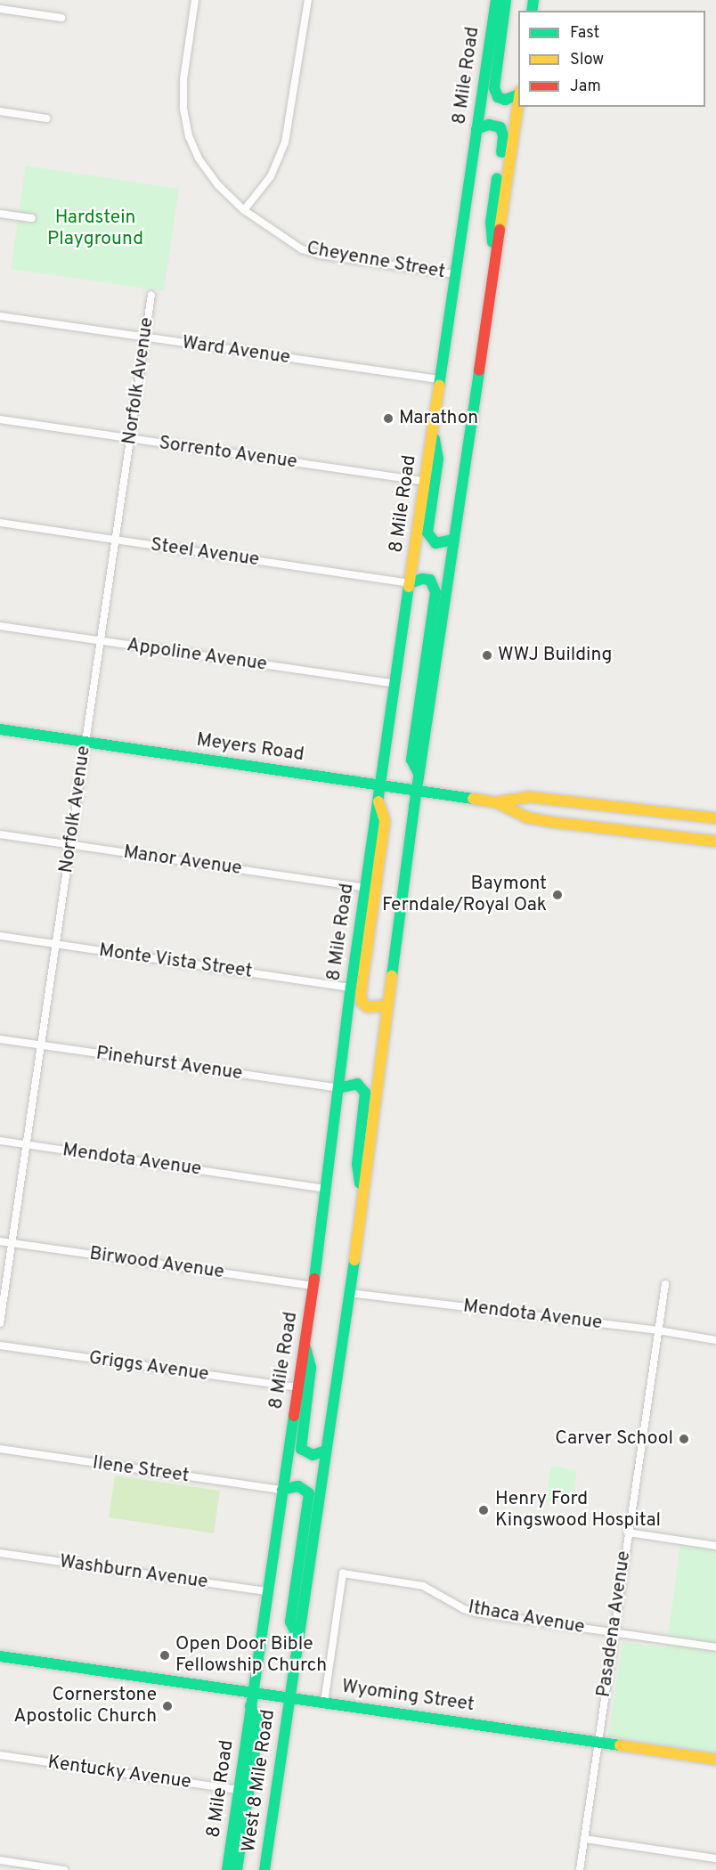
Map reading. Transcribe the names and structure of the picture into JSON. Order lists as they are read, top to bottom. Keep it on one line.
{"streets":{"main road":["8 Mile Road","Meyers Road","Wyoming Street","West 8 Mile Road"],"street":["Cheyenne Street","Ward Avenue","Norfolk Avenue","Sorrento Avenue","Steel Avenue","Appoline Avenue","Manor Avenue","Monte Vista Street","Pinehurst Avenue","Mendota Avenue","Birwood Avenue","Griggs Avenue","Ilene Street","Washburn Avenue","Ithaca Avenue","Pasadena Avenue","Kentucky Avenue"]},"crossings":[["8 Mile Road","Cheyenne Street"],["8 Mile Road","Ward Avenue"],["8 Mile Road","Sorrento Avenue"],["8 Mile Road","Steel Avenue"],["8 Mile Road","Appoline Avenue"],["8 Mile Road","Meyers Road"],["8 Mile Road","Manor Avenue"],["8 Mile Road","Monte Vista Street"],["8 Mile Road","Pinehurst Avenue"],["8 Mile Road","Mendota Avenue"],["8 Mile Road","Birwood Avenue"],["8 Mile Road","Griggs Avenue"],["8 Mile Road","Ilene Street"],["8 Mile Road","Washburn Avenue"],["8 Mile Road","Wyoming Street"],["8 Mile Road","Kentucky Avenue"],["Ward Avenue","Norfolk Avenue"],["Norfolk Avenue","Sorrento Avenue"],["Norfolk Avenue","Steel Avenue"],["Norfolk Avenue","Appoline Avenue"],["Norfolk Avenue","Meyers Road"],["Norfolk Avenue","Manor Avenue"],["Norfolk Avenue","Monte Vista Street"],["Norfolk Avenue","Pinehurst Avenue"],["Norfolk Avenue","Mendota Avenue"],["Norfolk Avenue","Birwood Avenue"],["Mendota Avenue","Pasadena Avenue"],["Ithaca Avenue","Pasadena Avenue"],["Ithaca Avenue","Wyoming Street"],["Pasadena Avenue","Wyoming Street"],["Wyoming Street","West 8 Mile Road"]],"parks":["Hardstein Playground"],"places":["Marathon","WWJ Building","Baymont Ferndale/Royal Oak","Carver School","Henry Ford Kingswood Hospital","Open Door Bible Fellowship Church","Cornerstone Apostolic Church"],"legend":["Fast","Slow","Jam"]}
